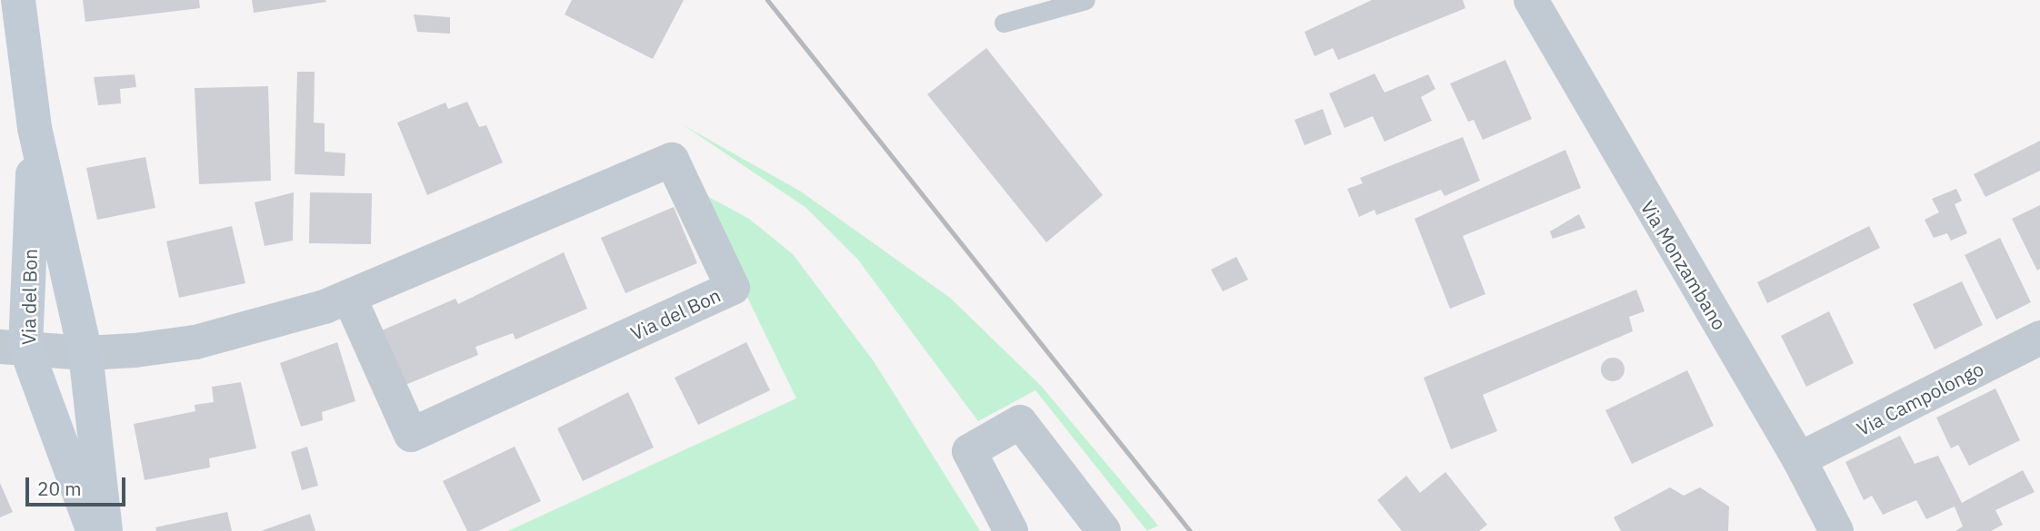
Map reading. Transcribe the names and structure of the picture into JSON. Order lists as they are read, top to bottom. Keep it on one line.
{"streets":{"street":["Via Monzambano","Via del Bon","Via Campolongo"]},"crossings":[["Via Monzambano","Via Campolongo"]],"scale_bar":"20 m"}
